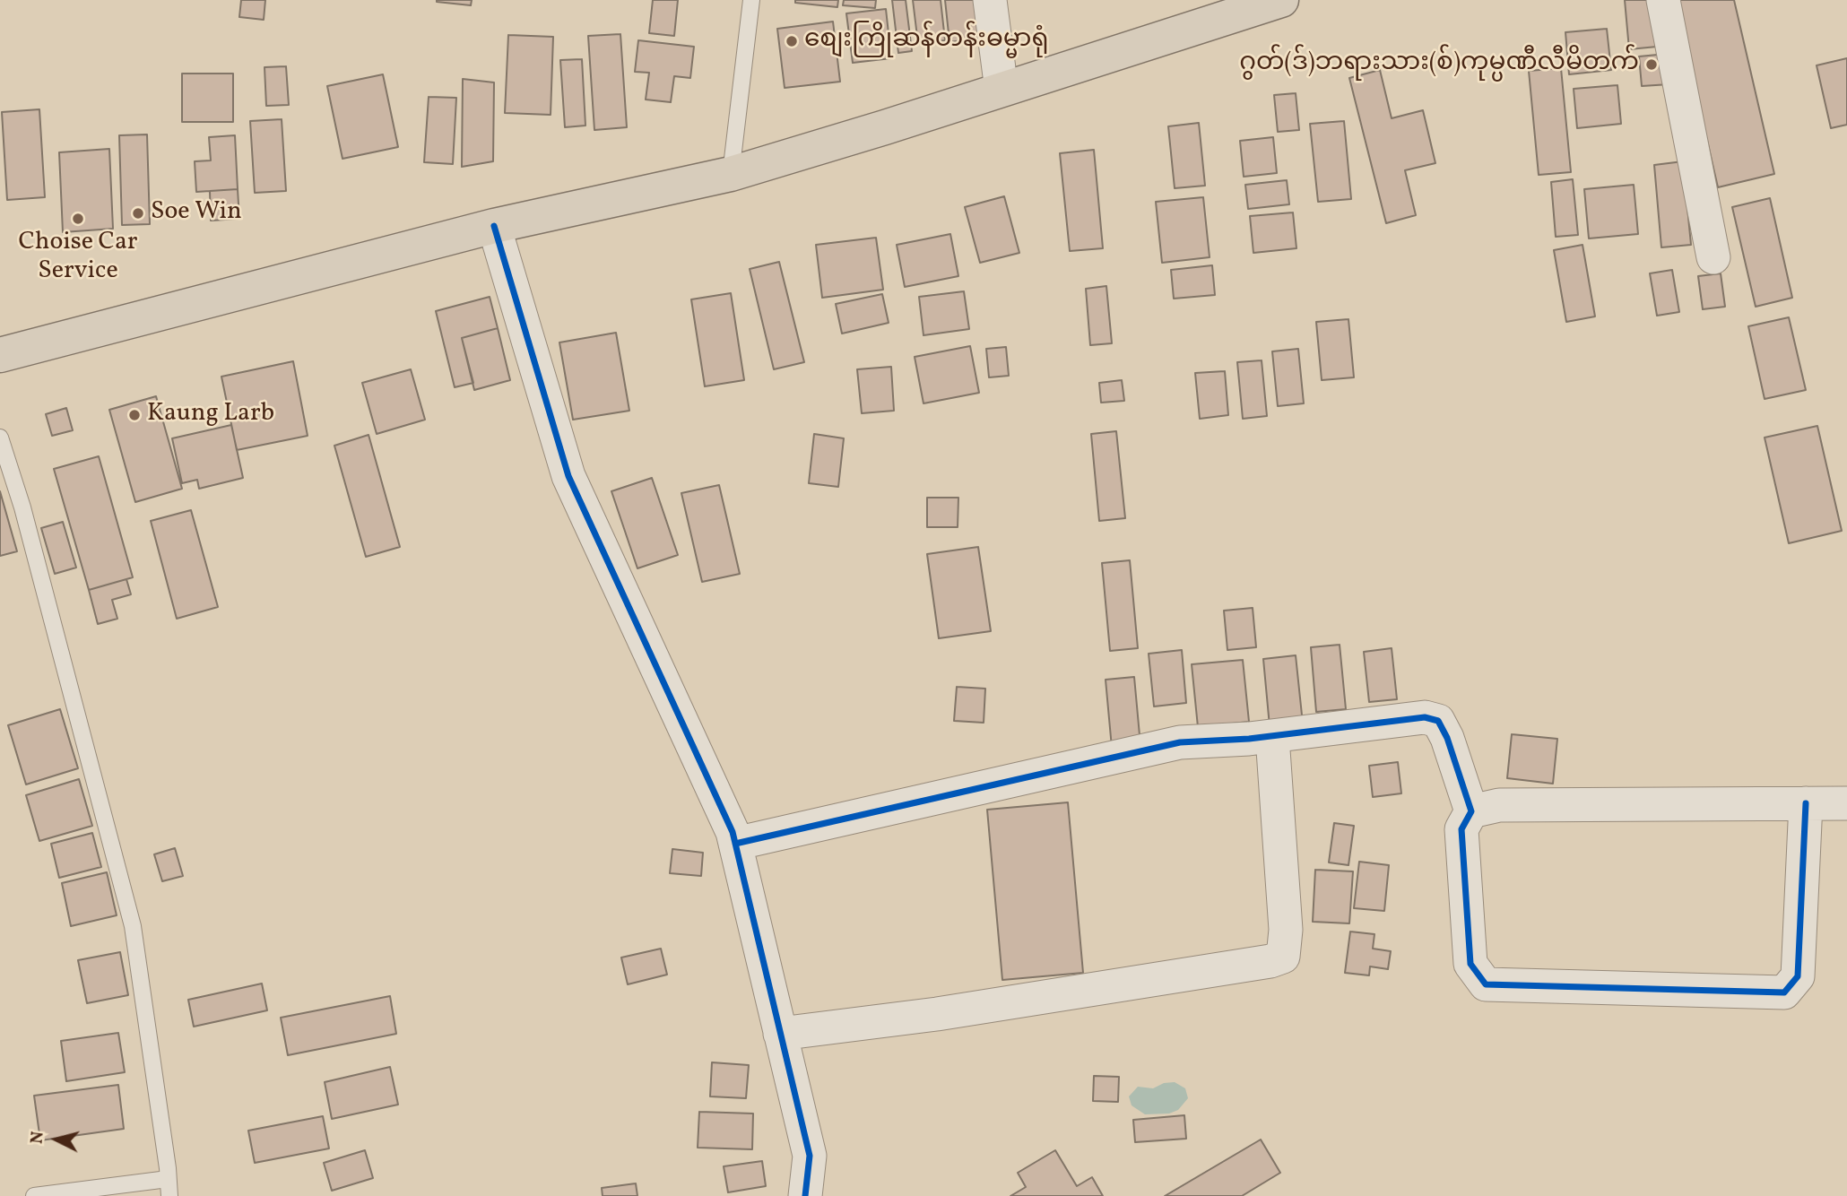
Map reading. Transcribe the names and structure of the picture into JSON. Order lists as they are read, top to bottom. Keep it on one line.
{"places":["စျေးကြိုဆန်တန်းဓမ္မာရုံ","ဂွတ်(ဒ်)ဘရားသား(စ်)ကုမ္ပဏီလီမိတက်","Soe Win","Choise Car Service","Kaung Larb"],"north":"left"}
